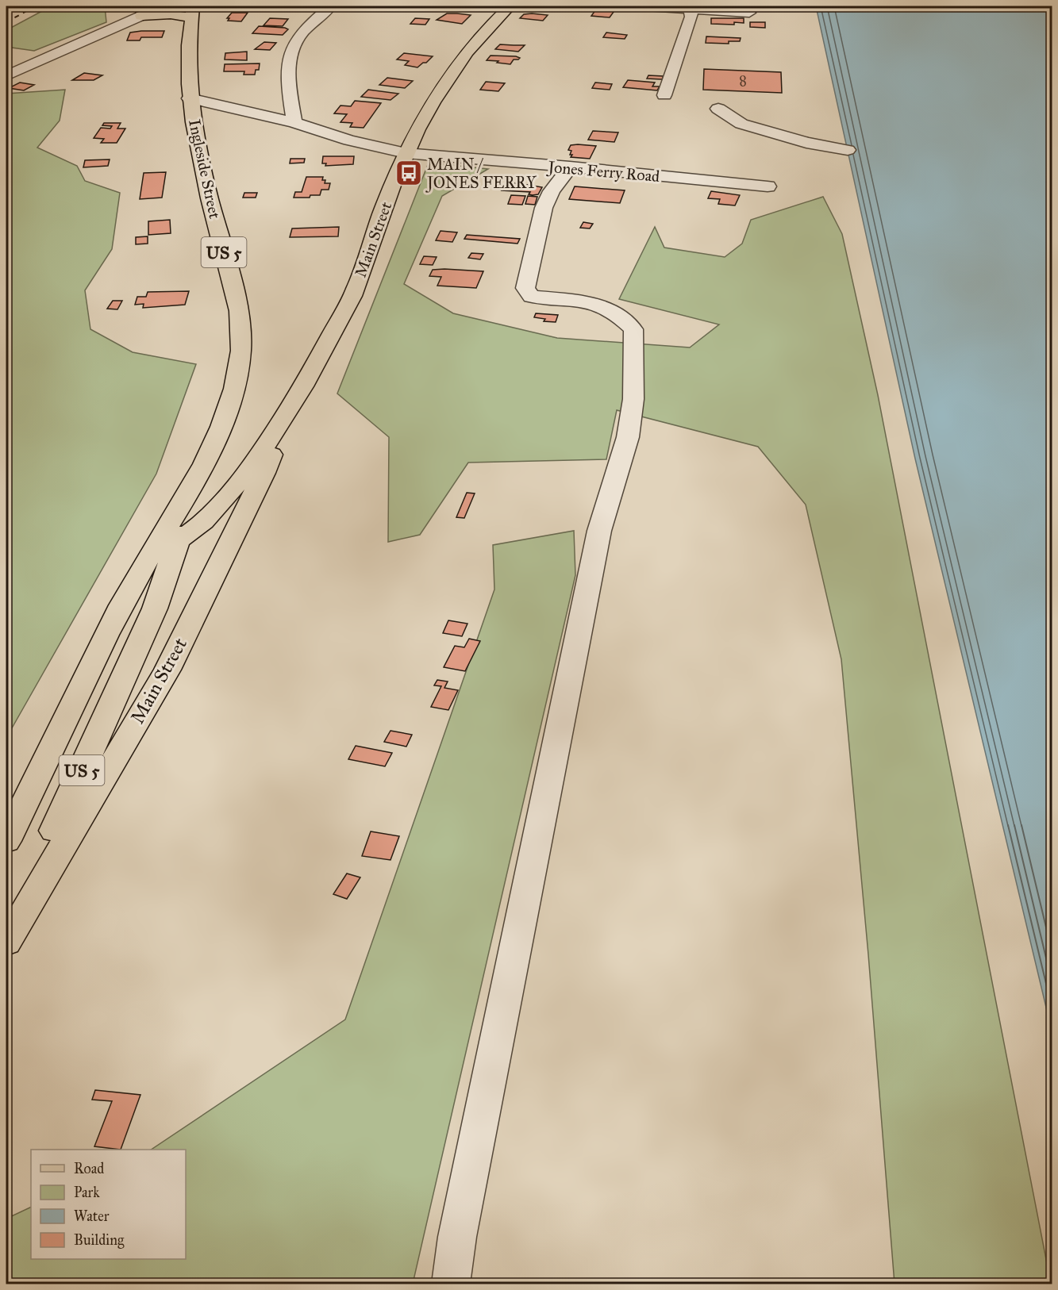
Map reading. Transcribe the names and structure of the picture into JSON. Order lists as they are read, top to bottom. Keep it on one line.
{"streets":{"main road":["Ingleside Street","Main Street","US 5"],"street":["Jones Ferry Road"]},"crossings":[["Ingleside Street","Jones Ferry Road"],["Ingleside Street","Main Street"],["Jones Ferry Road","Main Street"]],"places":{"bus stop":["MAIN / JONES FERRY"]},"house_numbers":["8"],"legend":["Road","Park","Water","Building"]}
